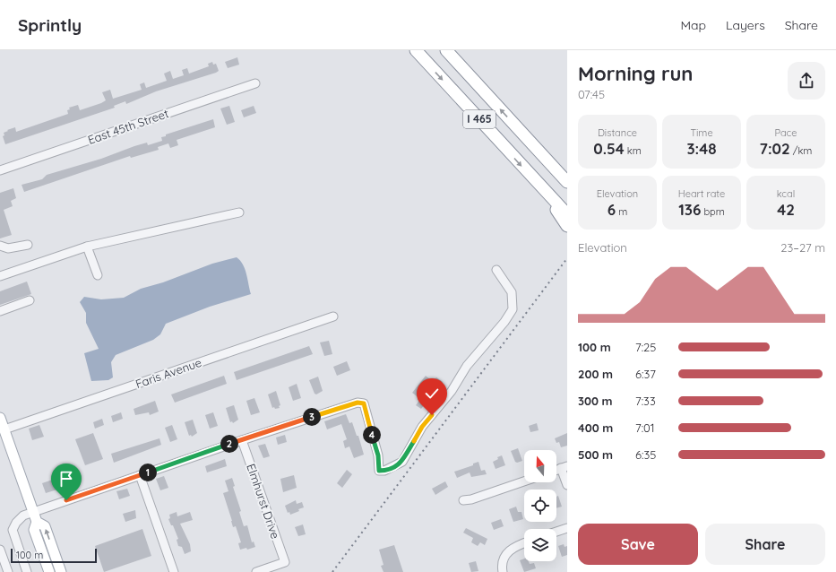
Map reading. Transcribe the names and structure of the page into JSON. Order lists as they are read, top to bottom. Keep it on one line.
{"streets":{"highway":["I 465"],"street":["East 45th Street","Faris Avenue","Elmhurst Drive"]},"scale_bar":"100 m","north":"top","page":{"header":"Sprintly","nav":["Map","Layers","Share"],"heading":["Morning run","07:45"],"stats":[["Distance","0.54 km"],["Time","3:48"],["Pace","7:02 /km"],["Elevation","6 m"],["Heart rate","136 bpm"],["kcal","42"]],"chart":["Elevation","23–27 m"],"list":[{"name":"100 m","note":"7:25"},{"name":"200 m","note":"6:37"},{"name":"300 m","note":"7:33"},{"name":"400 m","note":"7:01"},{"name":"500 m","note":"6:35"}],"pins":["3","4","2","1"],"buttons":["Save","Share"],"scale":"100 m"}}
